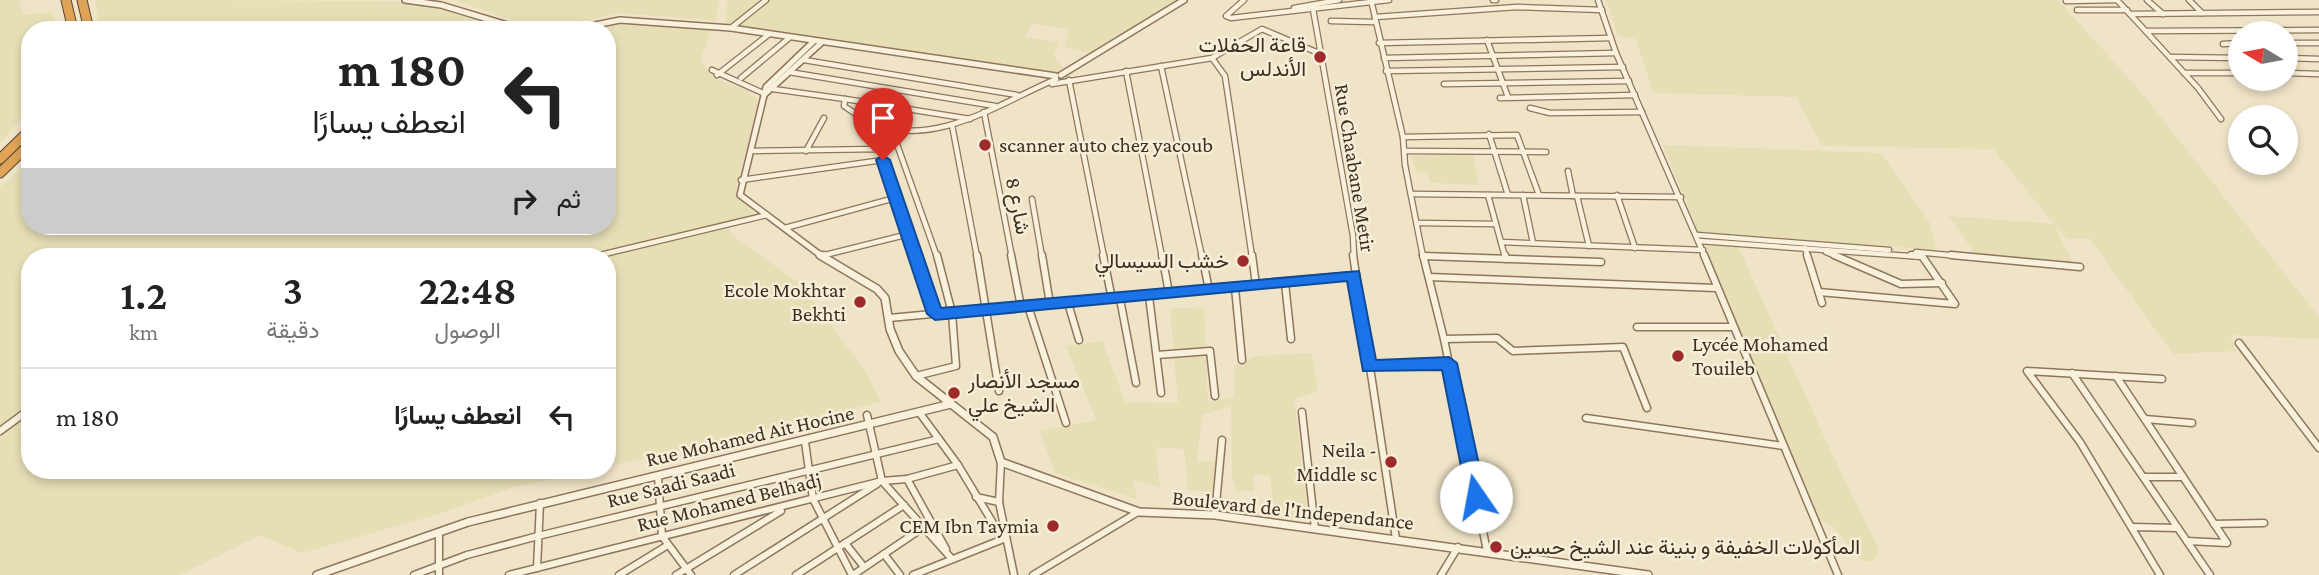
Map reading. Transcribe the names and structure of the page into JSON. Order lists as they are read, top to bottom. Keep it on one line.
{"streets":{"street":["Rue Chaabane Metir","شارع 8","Rue Mohamed Ait Hocine","Rue Saadi Saadi","Rue Mohamed Belhadj","Boulevard de l'Independance"]},"crossings":[["Rue Chaabane Metir","Boulevard de l'Independance"]],"places":["قاعة الحفلات الأندلس","scanner auto chez yacoub","خشب السيسالي","Ecole Mokhtar Bekhti","Lycée Mohamed Touileb","مسجد الأنصار الشيخ علي","Neila - Middle sc","CEM Ibn Taymia","المأكولات الخفيفة و بنينة عند الشيخ حسين"],"north":"left","page":{"turn":["180 m","انعطف يسارًا"],"then":"ثم","eta":["22:48","الوصول","3","دقيقة","1.2","km"],"list":[{"name":"انعطف يسارًا","value":"180 m"}]}}
